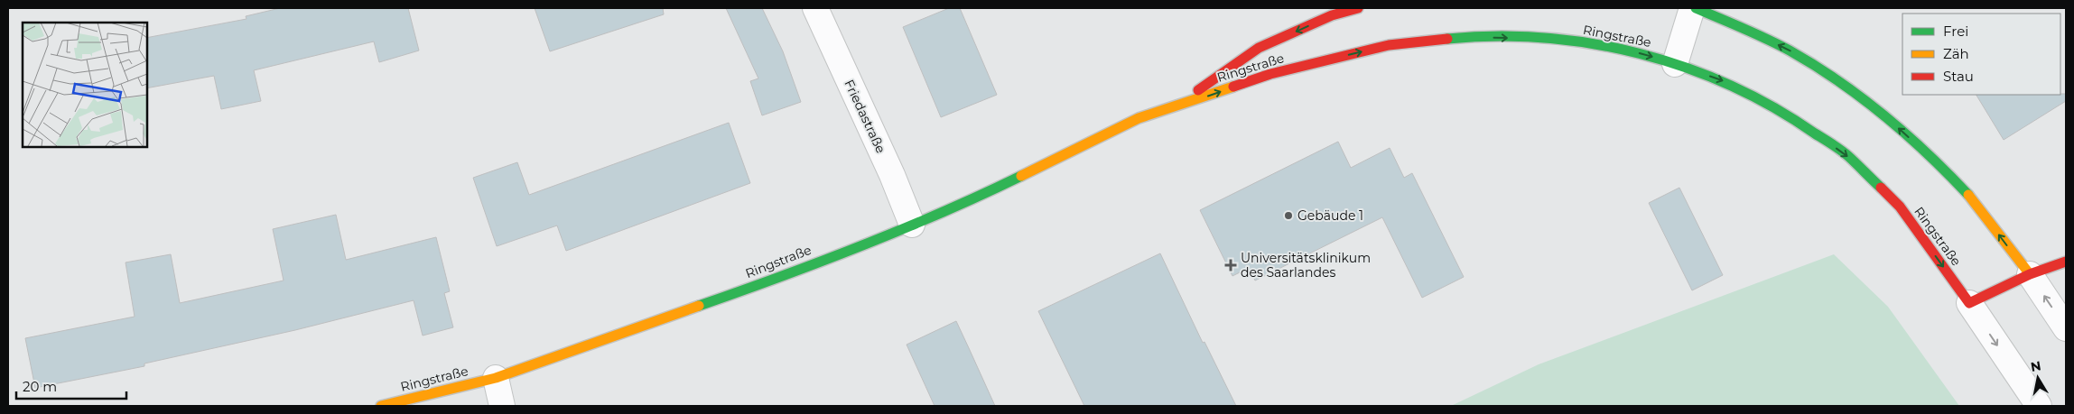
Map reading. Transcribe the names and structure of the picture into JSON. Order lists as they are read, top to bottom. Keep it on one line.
{"streets":{"street":["Ringstraße","Friedastraße"]},"crossings":[["Ringstraße","Friedastraße"]],"places":{"other":["Gebäude 1"],"health":["Universitätsklinikum des Saarlandes"]},"legend":["Frei","Zäh","Stau"],"scale_bar":"20 m","north":"top"}
